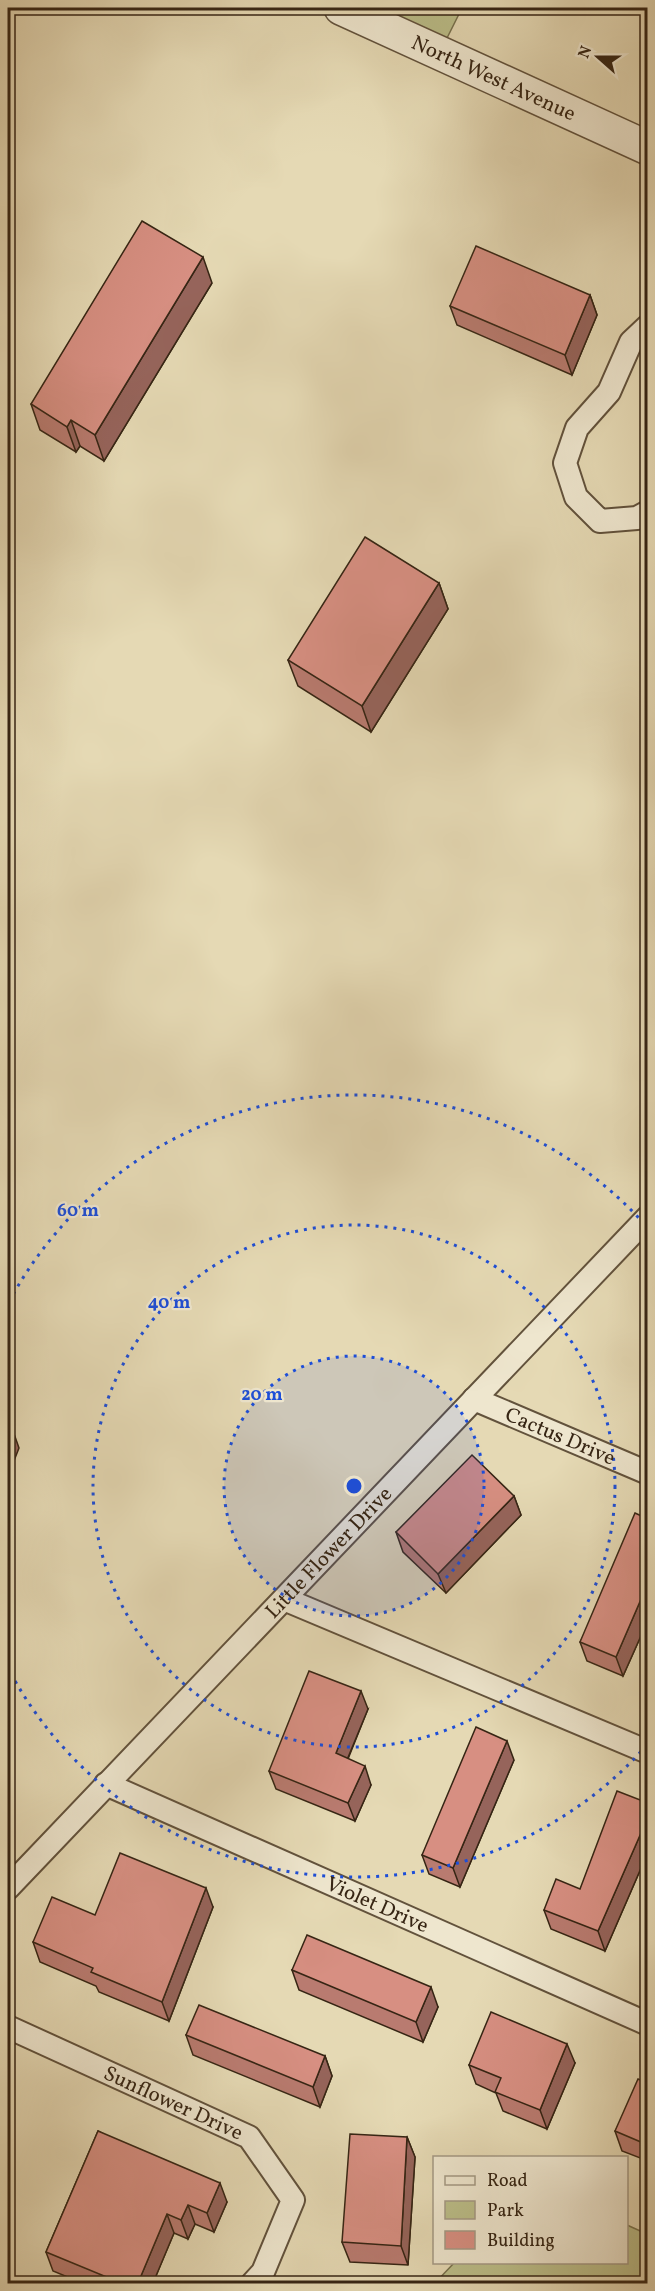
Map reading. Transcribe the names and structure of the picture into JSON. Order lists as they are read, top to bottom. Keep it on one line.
{"streets":{"street":["North West Avenue"],"lane":["Cactus Drive","Little Flower Drive","Violet Drive","Sunflower Drive"]},"crossings":[["Cactus Drive","Little Flower Drive"],["Little Flower Drive","Violet Drive"]],"legend":["Road","Park","Building"],"north":"left","rings":["60 m","40 m","20 m"]}
